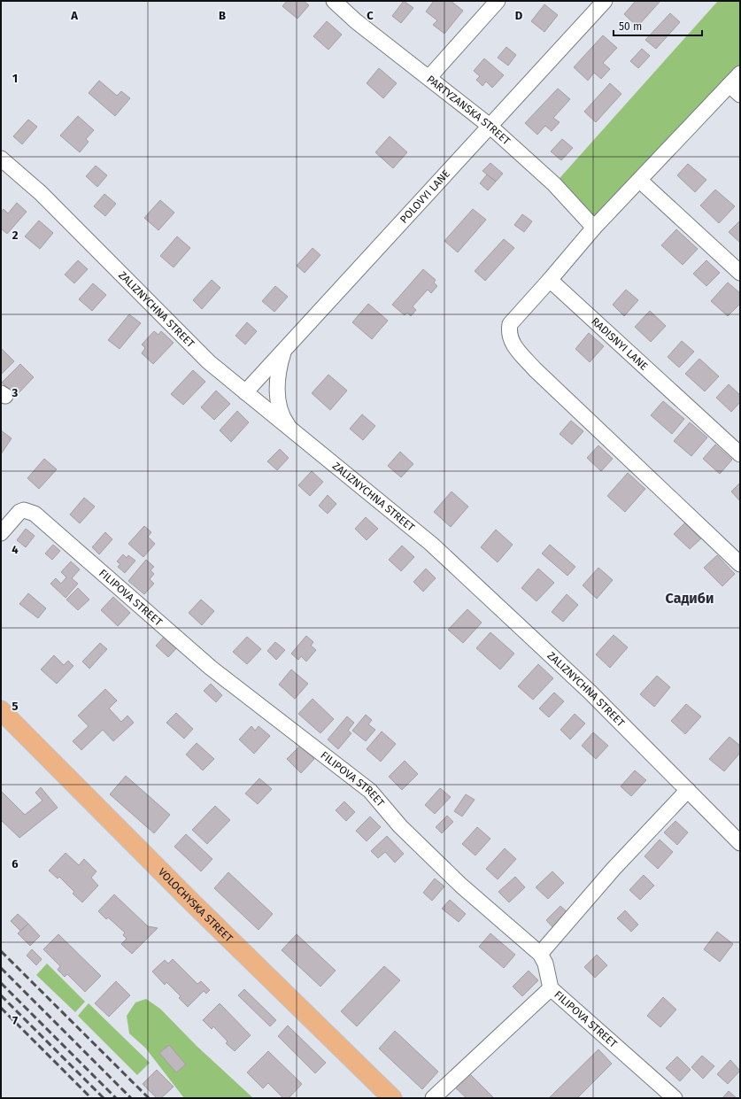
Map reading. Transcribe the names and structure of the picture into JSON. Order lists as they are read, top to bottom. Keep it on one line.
{"streets":{"main road":["VOLOCHYSKA STREET"],"street":["PARTYZANSKA STREET","POLOVYI LANE","ZALIZNYCHNA STREET","RADISNYI LANE","FILIPOVA STREET"]},"crossings":[["PARTYZANSKA STREET","POLOVYI LANE"],["POLOVYI LANE","ZALIZNYCHNA STREET"]],"districts":["Садиби"],"scale_bar":"50 m","grid":{"columns":["A","B","C","D"],"rows":["1","2","3","4","5","6","7"]}}
